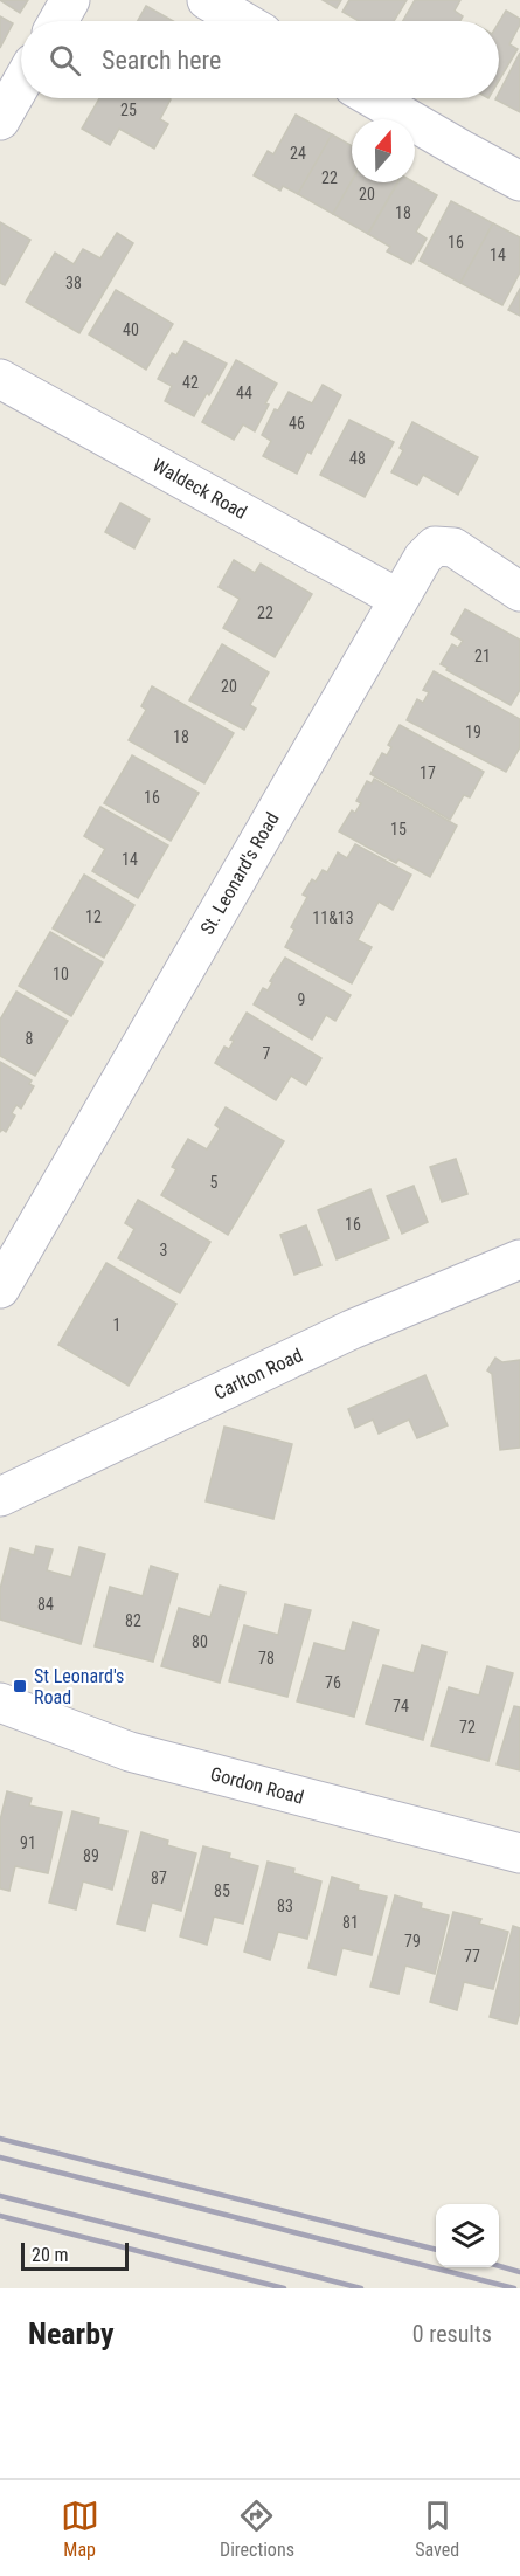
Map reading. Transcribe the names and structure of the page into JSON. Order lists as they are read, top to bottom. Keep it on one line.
{"streets":{"street":["Waldeck Road","St. Leonard's Road","Carlton Road","Gordon Road"]},"crossings":[["Waldeck Road","St. Leonard's Road"]],"places":{"transit":["St Leonard's Road"]},"house_numbers":["25","24","22","20","18","16","14","38","40","42","44","46","48","22","21","20","19","18","17","16","15","14","12","11&13","10","9","8","7","5","16","3","1","84","82","80","78","76","74","72","91","89","87","85","83","81","79","77"],"scale_bar":"20 m","north":"top","page":{"search":"Search here","scale":"20 m","heading":["Nearby","0 results"],"nav":["Map","Directions","Saved"]}}
